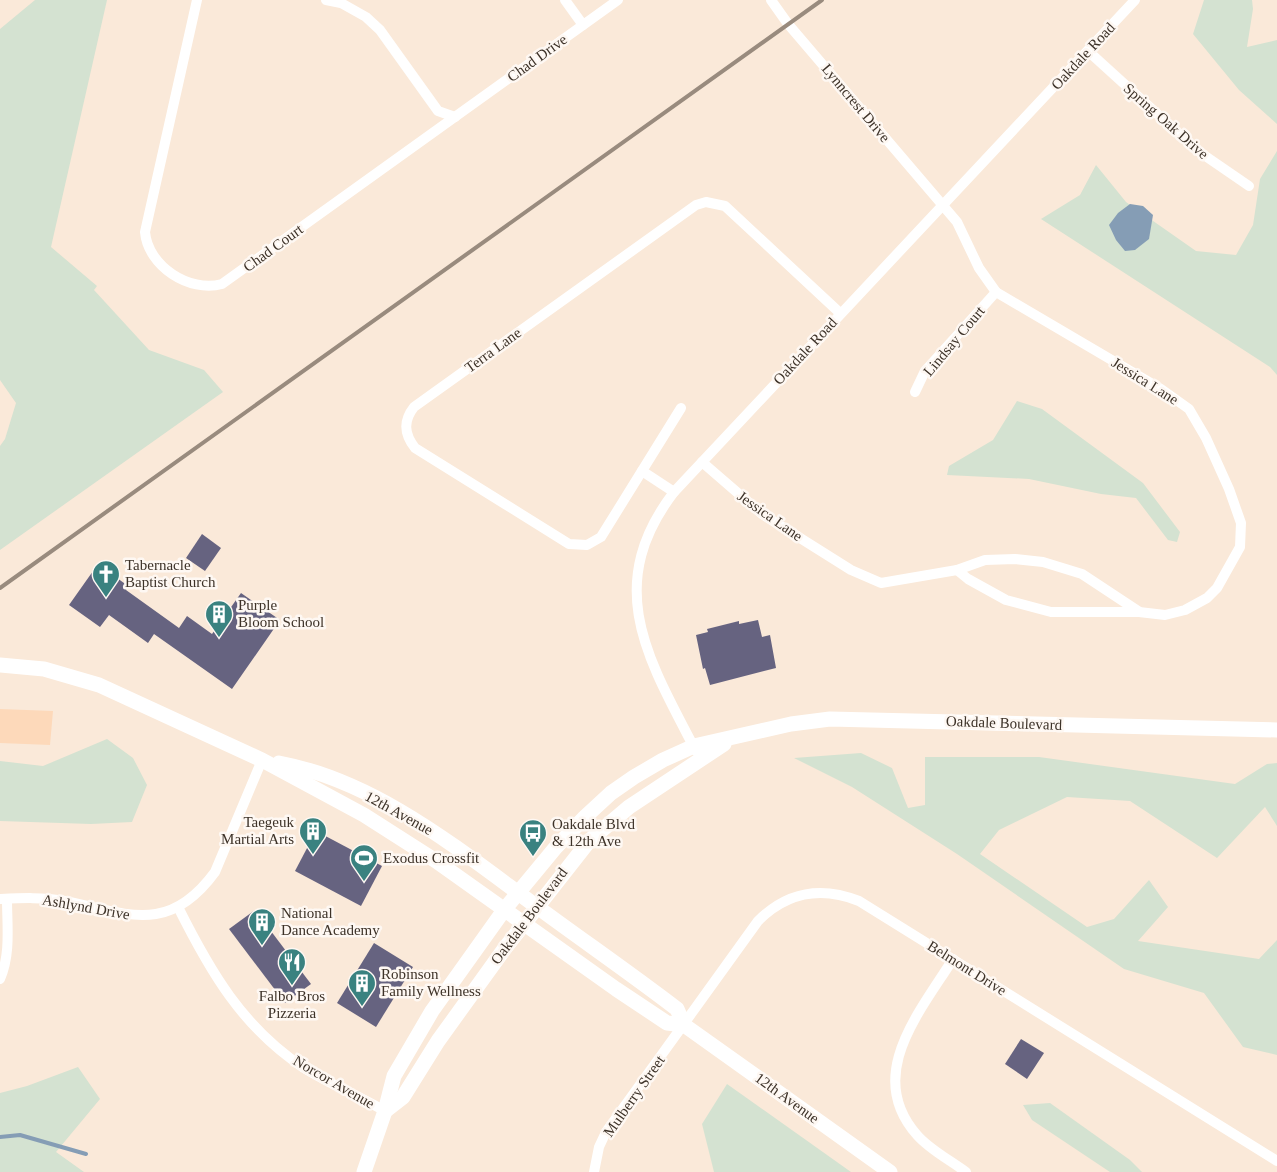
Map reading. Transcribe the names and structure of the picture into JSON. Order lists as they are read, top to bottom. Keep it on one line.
{"streets":{"main road":["Oakdale Boulevard","12th Avenue"],"street":["Oakdale Road","Chad Drive","Lynncrest Drive","Spring Oak Drive","Chad Court","Lindsay Court","Terra Lane","Jessica Lane","Ashlynd Drive","Belmont Drive","Norcor Avenue","Mulberry Street"]},"crossings":[["Oakdale Road","Lynncrest Drive"],["Oakdale Road","Spring Oak Drive"],["Oakdale Road","Terra Lane"],["Oakdale Road","Jessica Lane"],["Oakdale Road","Oakdale Boulevard"],["Chad Drive","Chad Court"],["Lynncrest Drive","Jessica Lane"],["Lindsay Court","Jessica Lane"],["Oakdale Boulevard","12th Avenue"],["Oakdale Boulevard","Norcor Avenue"],["12th Avenue","Ashlynd Drive"],["12th Avenue","Belmont Drive"],["12th Avenue","Mulberry Street"],["Ashlynd Drive","Norcor Avenue"],["Belmont Drive","Mulberry Street"]],"places":{"church":["Tabernacle Baptist Church"],"building":["Purple Bloom School","Taegeuk Martial Arts","National Dance Academy","Robinson Family Wellness"],"bus stop":["Oakdale Blvd & 12th Ave"],"sports":["Exodus Crossfit"],"restaurant":["Falbo Bros Pizzeria"]}}
